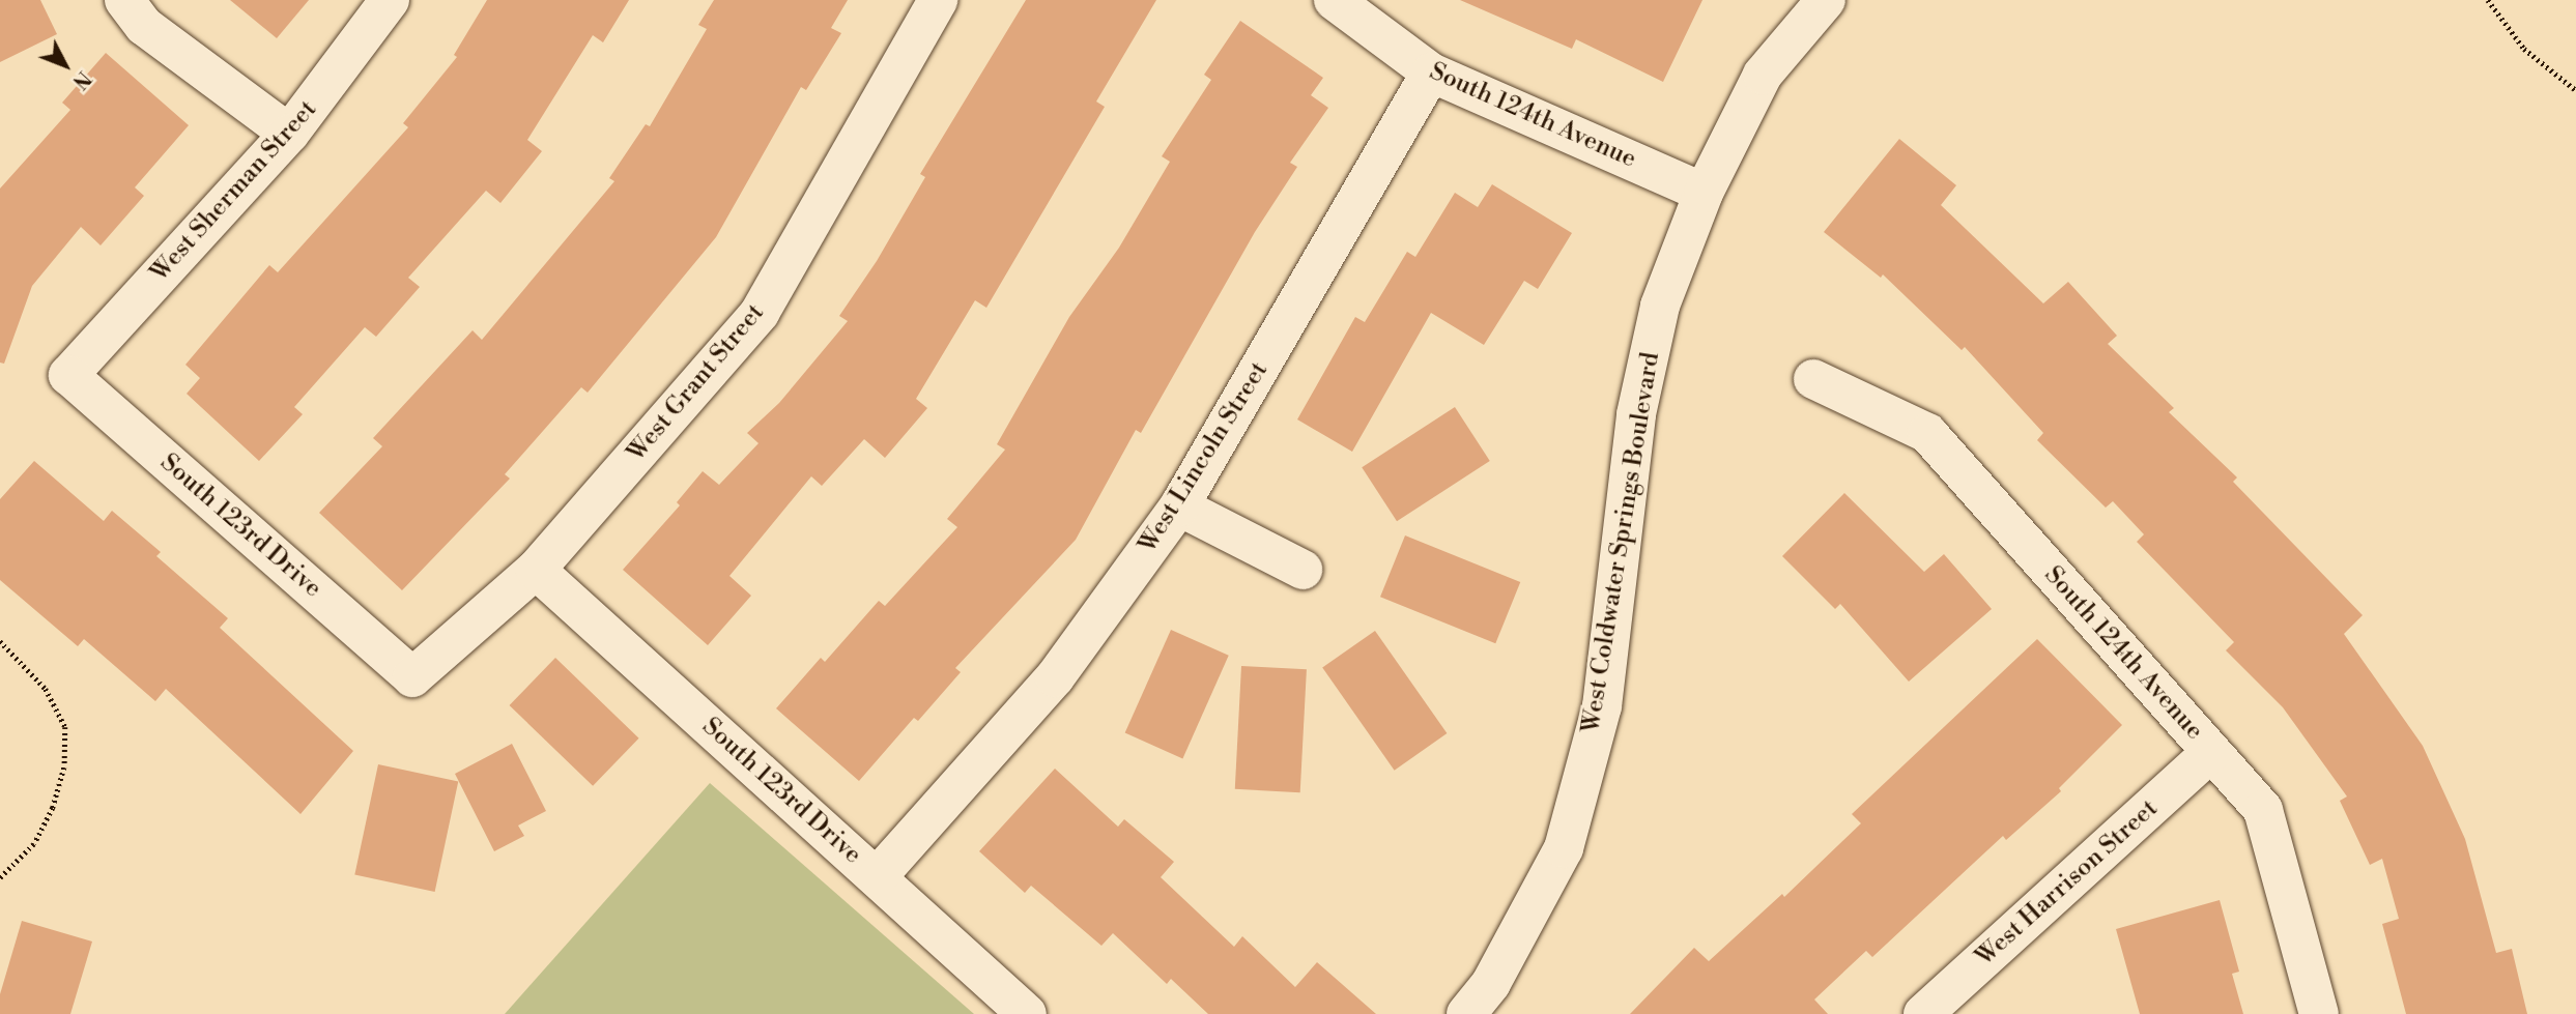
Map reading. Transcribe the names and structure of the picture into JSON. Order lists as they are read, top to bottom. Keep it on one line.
{"streets":{"street":["South 124th Avenue","West Sherman Street","West Grant Street","West Lincoln Street","South 123rd Drive","West Coldwater Springs Boulevard","West Harrison Street"]},"crossings":[["South 124th Avenue","West Lincoln Street"],["South 124th Avenue","West Coldwater Springs Boulevard"],["South 124th Avenue","West Harrison Street"],["West Sherman Street","South 123rd Drive"],["West Grant Street","South 123rd Drive"],["West Lincoln Street","South 123rd Drive"]],"north":"bottom right"}
